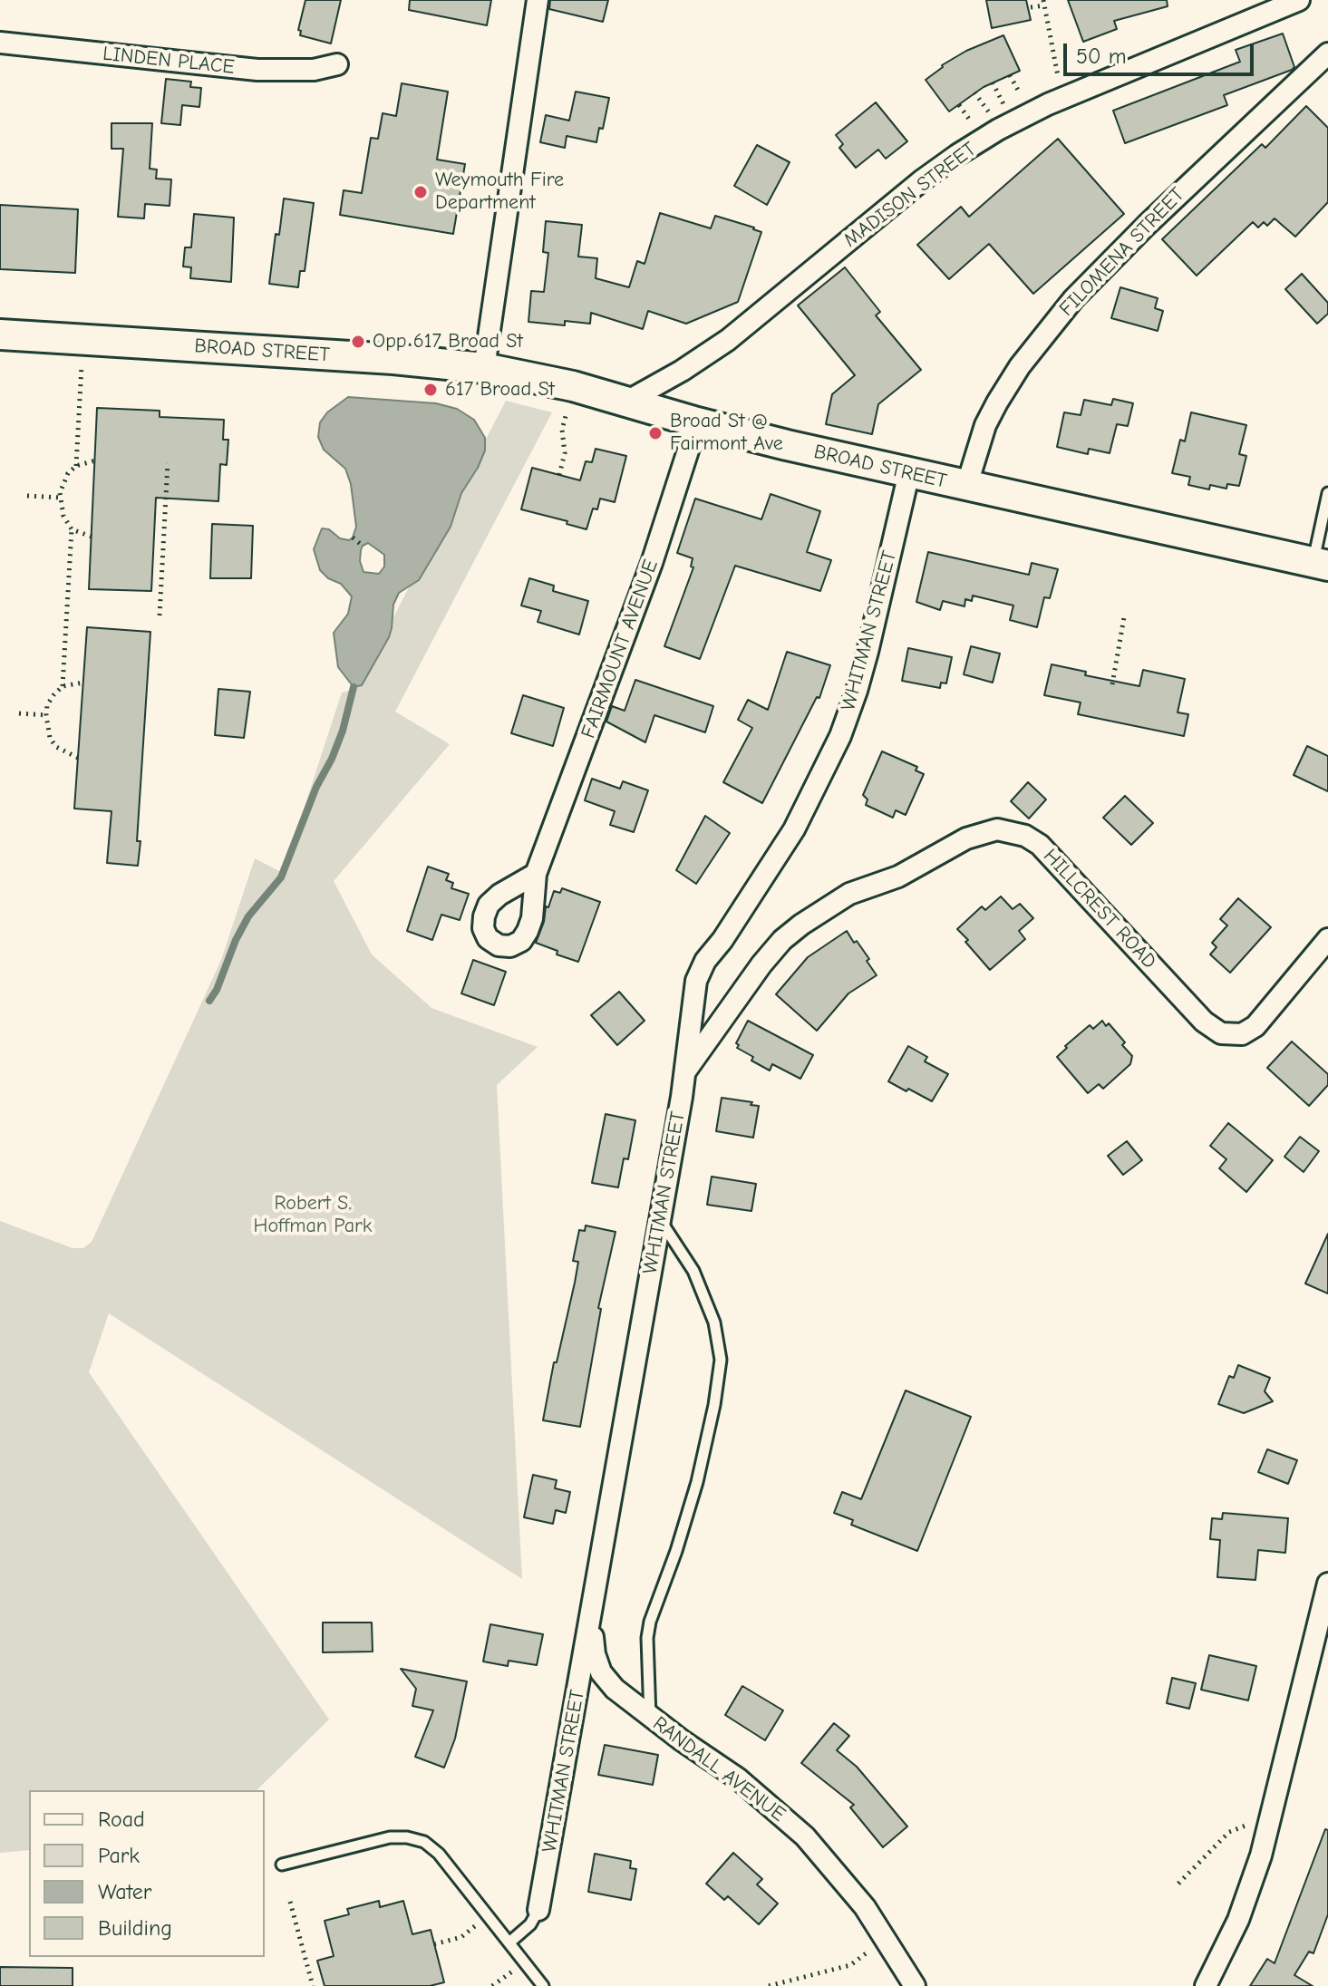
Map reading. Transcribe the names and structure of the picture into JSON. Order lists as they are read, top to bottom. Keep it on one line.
{"streets":{"main road":["BROAD STREET"],"street":["LINDEN PLACE","MADISON STREET","FILOMENA STREET","WHITMAN STREET","FAIRMOUNT AVENUE","HILLCREST ROAD","RANDALL AVENUE"]},"crossings":[["MADISON STREET","BROAD STREET"],["FILOMENA STREET","BROAD STREET"],["BROAD STREET","WHITMAN STREET"],["BROAD STREET","FAIRMOUNT AVENUE"],["WHITMAN STREET","HILLCREST ROAD"],["WHITMAN STREET","RANDALL AVENUE"]],"parks":["Robert S. Hoffman Park"],"places":["Weymouth Fire Department","Opp 617 Broad St","617 Broad St","Broad St @ Fairmont Ave"],"legend":["Road","Park","Water","Building"],"scale_bar":"50 m"}
